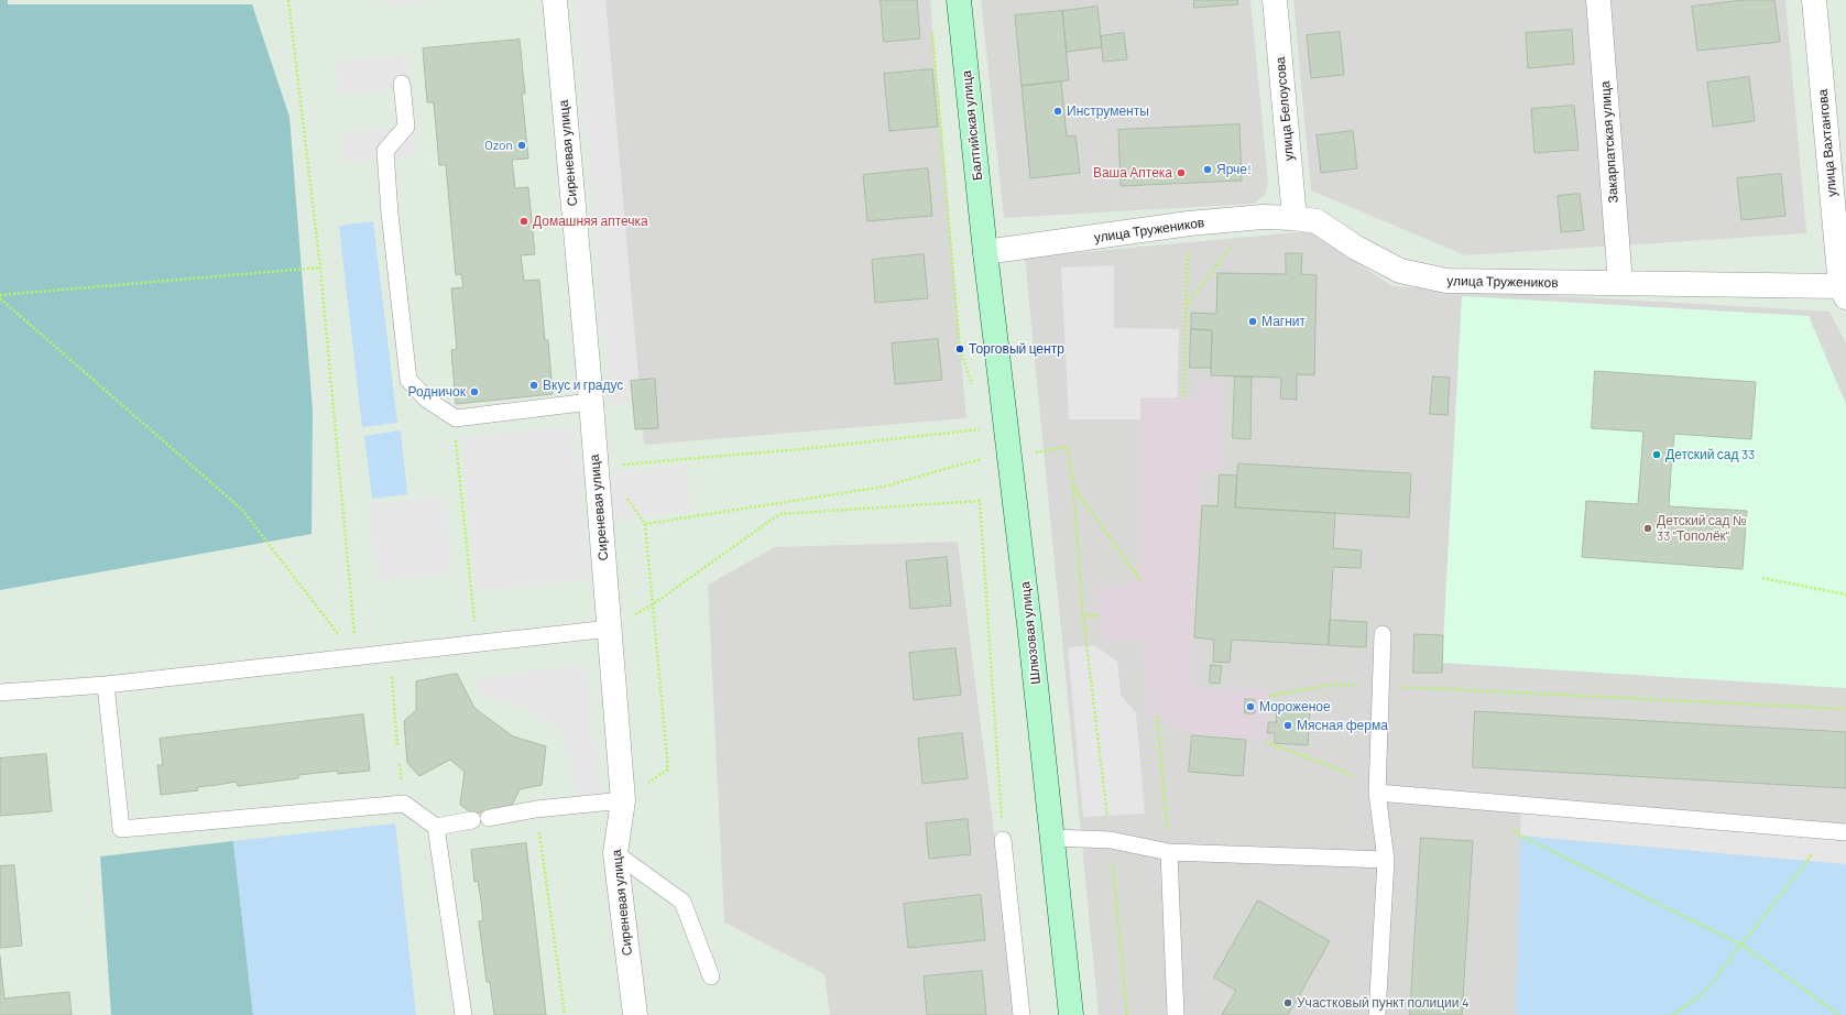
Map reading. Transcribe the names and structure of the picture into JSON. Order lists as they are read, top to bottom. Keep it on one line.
{"streets":{"main road":["Балтийская улица","Шлюзовая улица"],"street":["улица Белоусова","Закарпатская улица","улица Вахтангова","Сиреневая улица","улица Тружеников"]},"crossings":[["улица Белоусова","улица Тружеников"],["Балтийская улица","улица Тружеников"],["Балтийская улица","Шлюзовая улица"],["Закарпатская улица","улица Тружеников"],["улица Вахтангова","улица Тружеников"],["улица Тружеников","Шлюзовая улица"]],"places":["Инструменты","Ozon","Ярче!","Ваша Аптека","Домашняя аптечка","Магнит","Торговый центр","Вкус и градус","Родничок","Детский сад 33","Детский сад № 33 \"Тополёк\"","Мороженое","Мясная ферма","Участковый пункт полиции 4"]}
